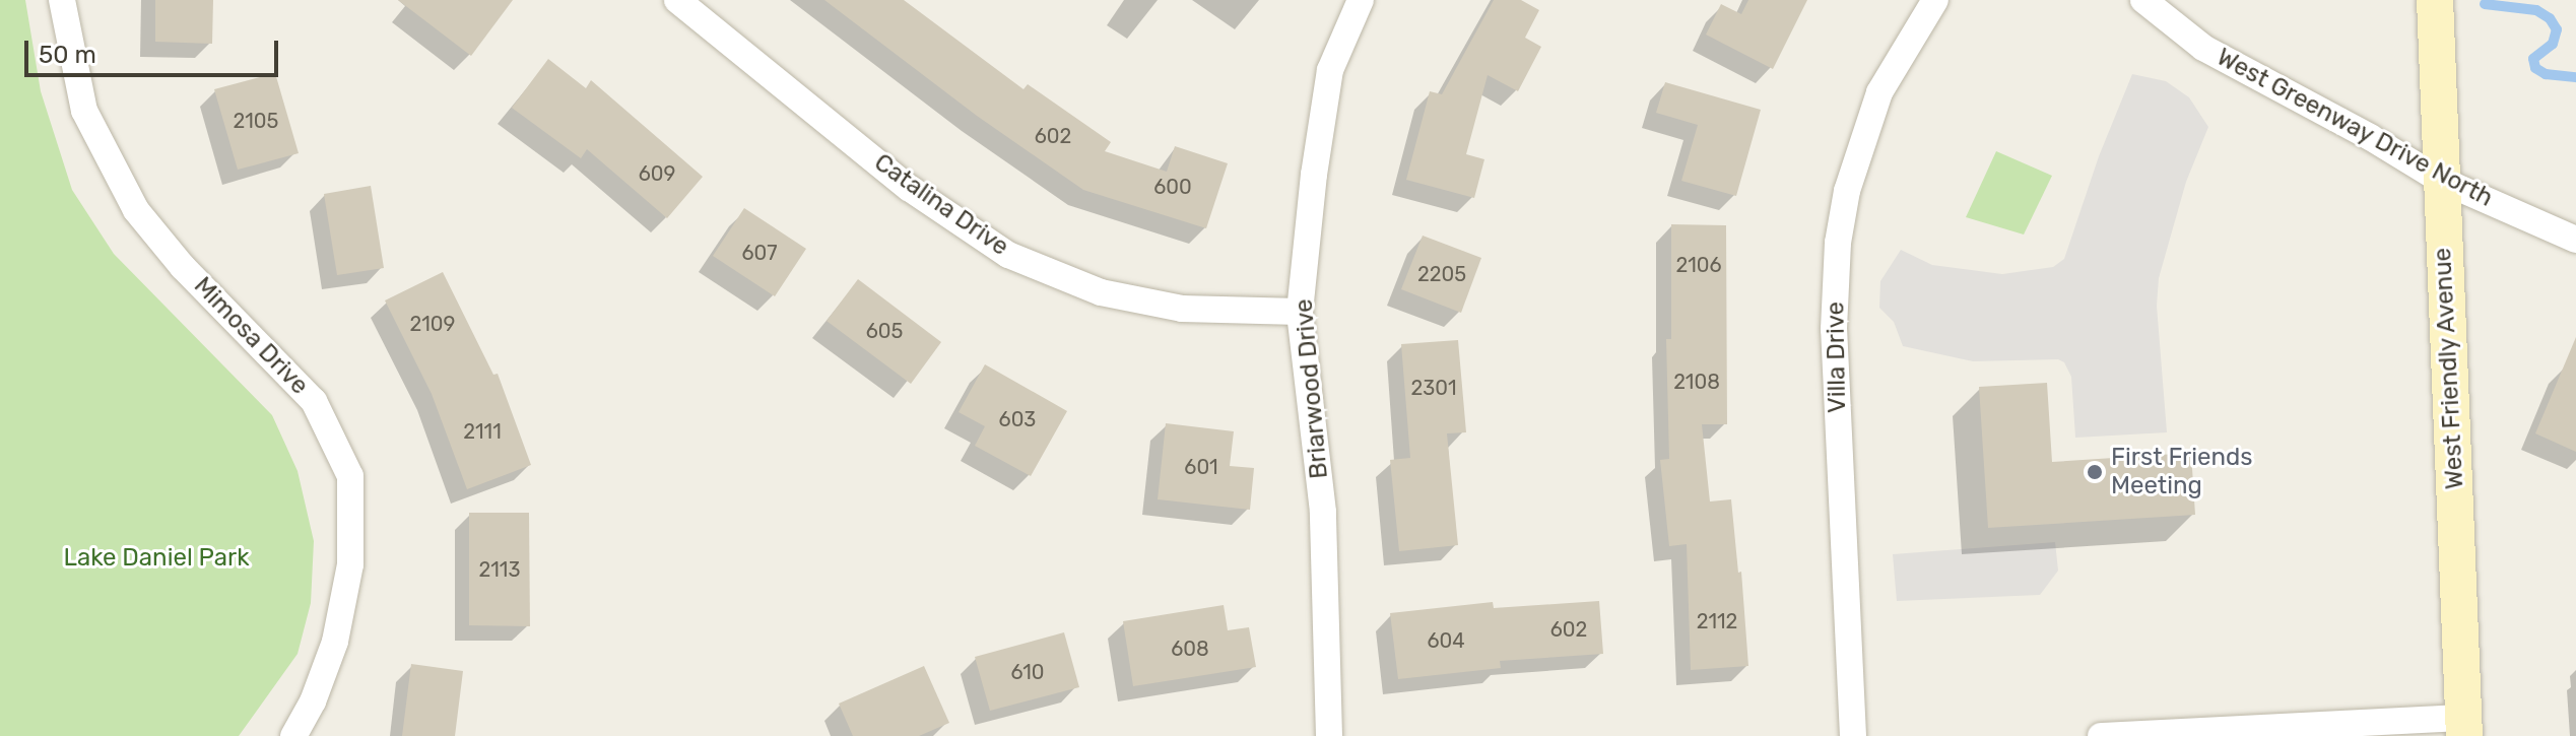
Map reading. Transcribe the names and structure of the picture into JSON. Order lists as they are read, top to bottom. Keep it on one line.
{"streets":{"main road":["West Friendly Avenue"],"street":["West Greenway Drive North","Catalina Drive","Mimosa Drive","Villa Drive","Briarwood Drive"]},"crossings":[["West Greenway Drive North","West Friendly Avenue"],["Catalina Drive","Briarwood Drive"]],"parks":["Lake Daniel Park"],"places":["First Friends Meeting"],"house_numbers":["2105","602","609","600","607","2106","2205","2109","605","2108","2301","603","2111","601","2113","2112","602","604","608","610"],"scale_bar":"50 m"}
